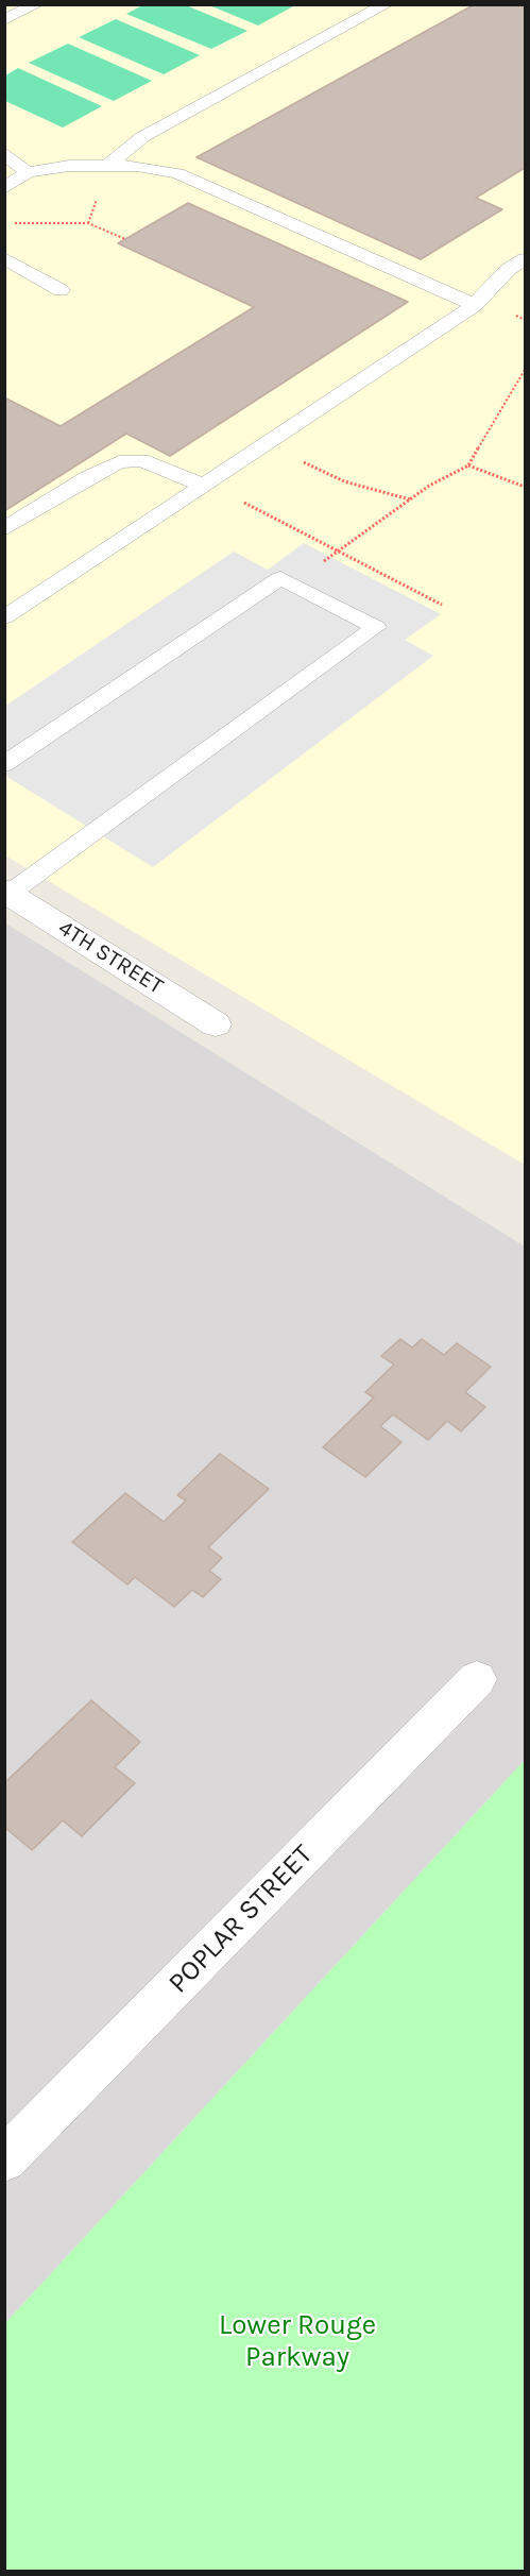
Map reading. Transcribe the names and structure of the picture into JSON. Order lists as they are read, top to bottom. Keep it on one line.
{"streets":{"street":["4TH STREET","POPLAR STREET"]},"parks":["Lower Rouge Parkway"]}
